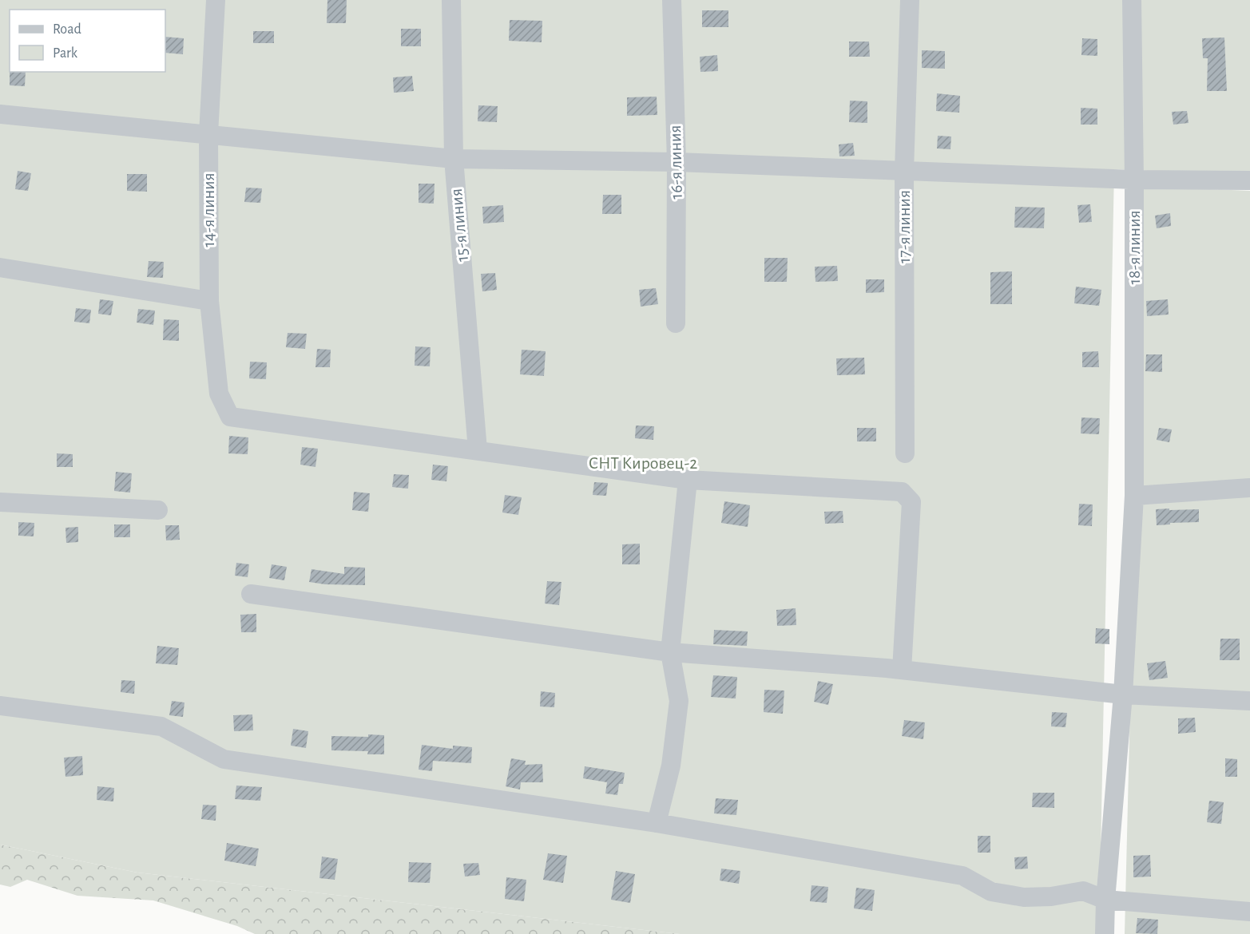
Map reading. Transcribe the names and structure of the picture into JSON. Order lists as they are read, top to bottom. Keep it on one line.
{"streets":{"street":["16-я линия","14-я линия","15-я линия","17-я линия","18-я линия"]},"crossings":[["14-я линия","15-я линия"]],"parks":["СНТ Кировец-2"],"legend":["Road","Park"]}
